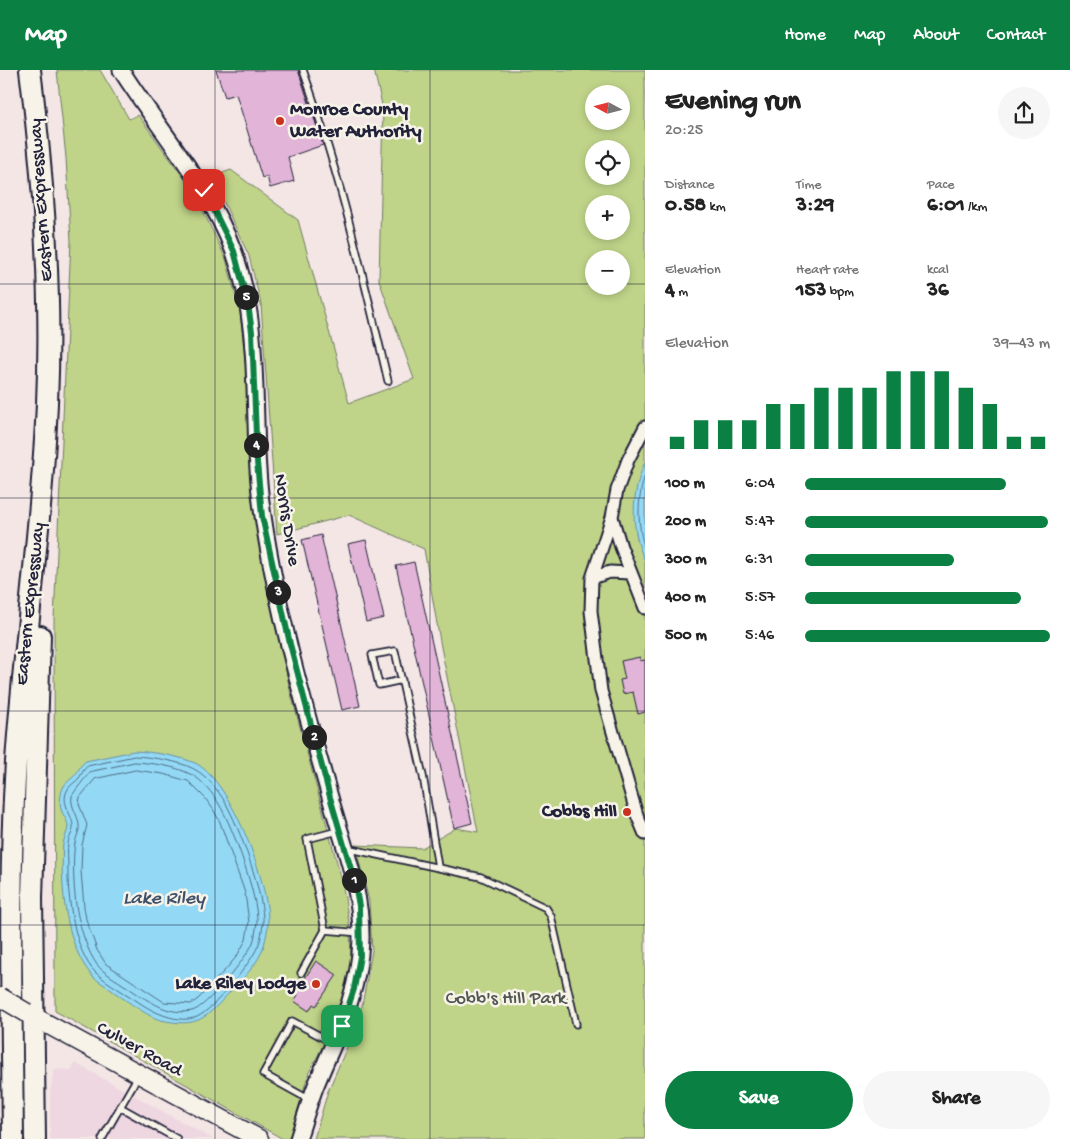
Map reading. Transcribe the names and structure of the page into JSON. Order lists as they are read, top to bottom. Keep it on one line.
{"streets":{"highway":["Eastern Expressway"],"main road":["Culver Road"],"street":["Norris Drive"]},"water":["Lake Riley"],"parks":["Cobb's Hill Park"],"places":["Monroe County Water Authority","Cobbs Hill","Lake Riley Lodge"],"north":"left","page":{"header":"Map","nav":["Home","Map","About","Contact"],"heading":["Evening run","20:25"],"map_buttons":["+","−"],"stats":[["Distance","0.58 km"],["Time","3:29"],["Pace","6:01 /km"],["Elevation","4 m"],["Heart rate","153 bpm"],["kcal","36"]],"pins":["5","4","3","2","1"],"chart":["Elevation","39–43 m"],"list":[{"name":"100 m","note":"6:04"},{"name":"200 m","note":"5:47"},{"name":"300 m","note":"6:31"},{"name":"400 m","note":"5:57"},{"name":"500 m","note":"5:46"}],"buttons":["Save","Share"]}}
